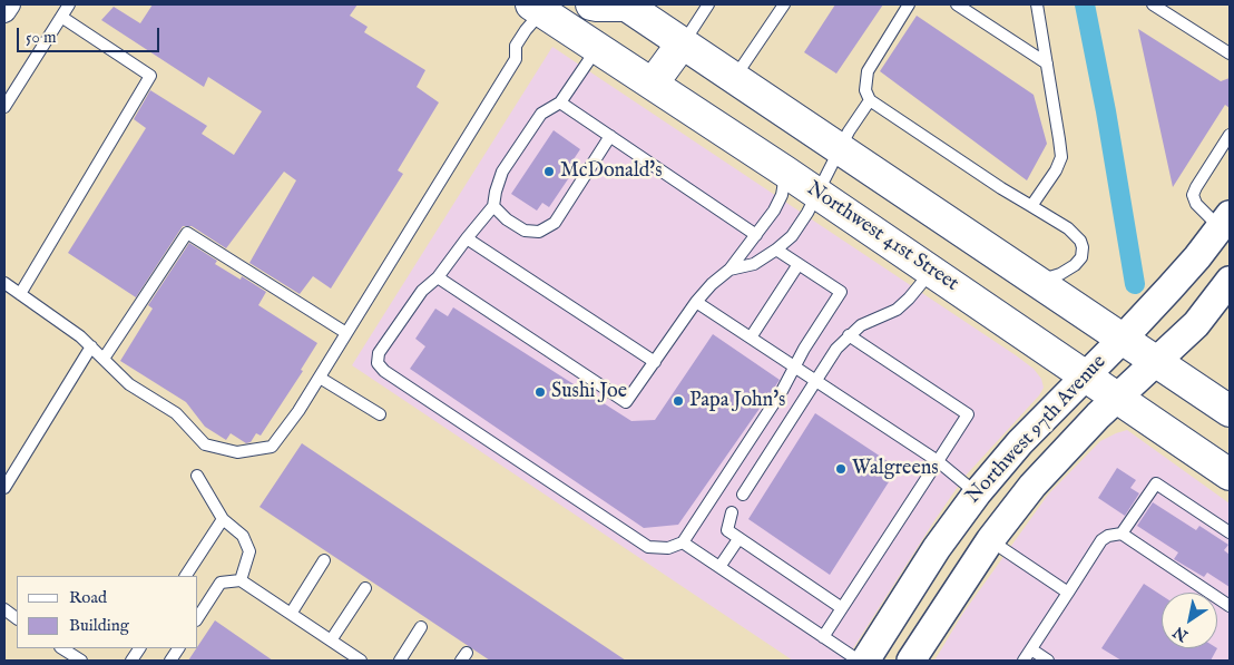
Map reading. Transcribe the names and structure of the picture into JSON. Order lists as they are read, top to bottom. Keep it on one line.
{"streets":{"main road":["Northwest 41st Street"],"street":["Northwest 97th Avenue"]},"crossings":[["Northwest 41st Street","Northwest 97th Avenue"]],"places":["McDonald's","Sushi Joe","Papa John's","Walgreens"],"legend":["Road","Building"],"scale_bar":"50 m","north":"bottom left"}
